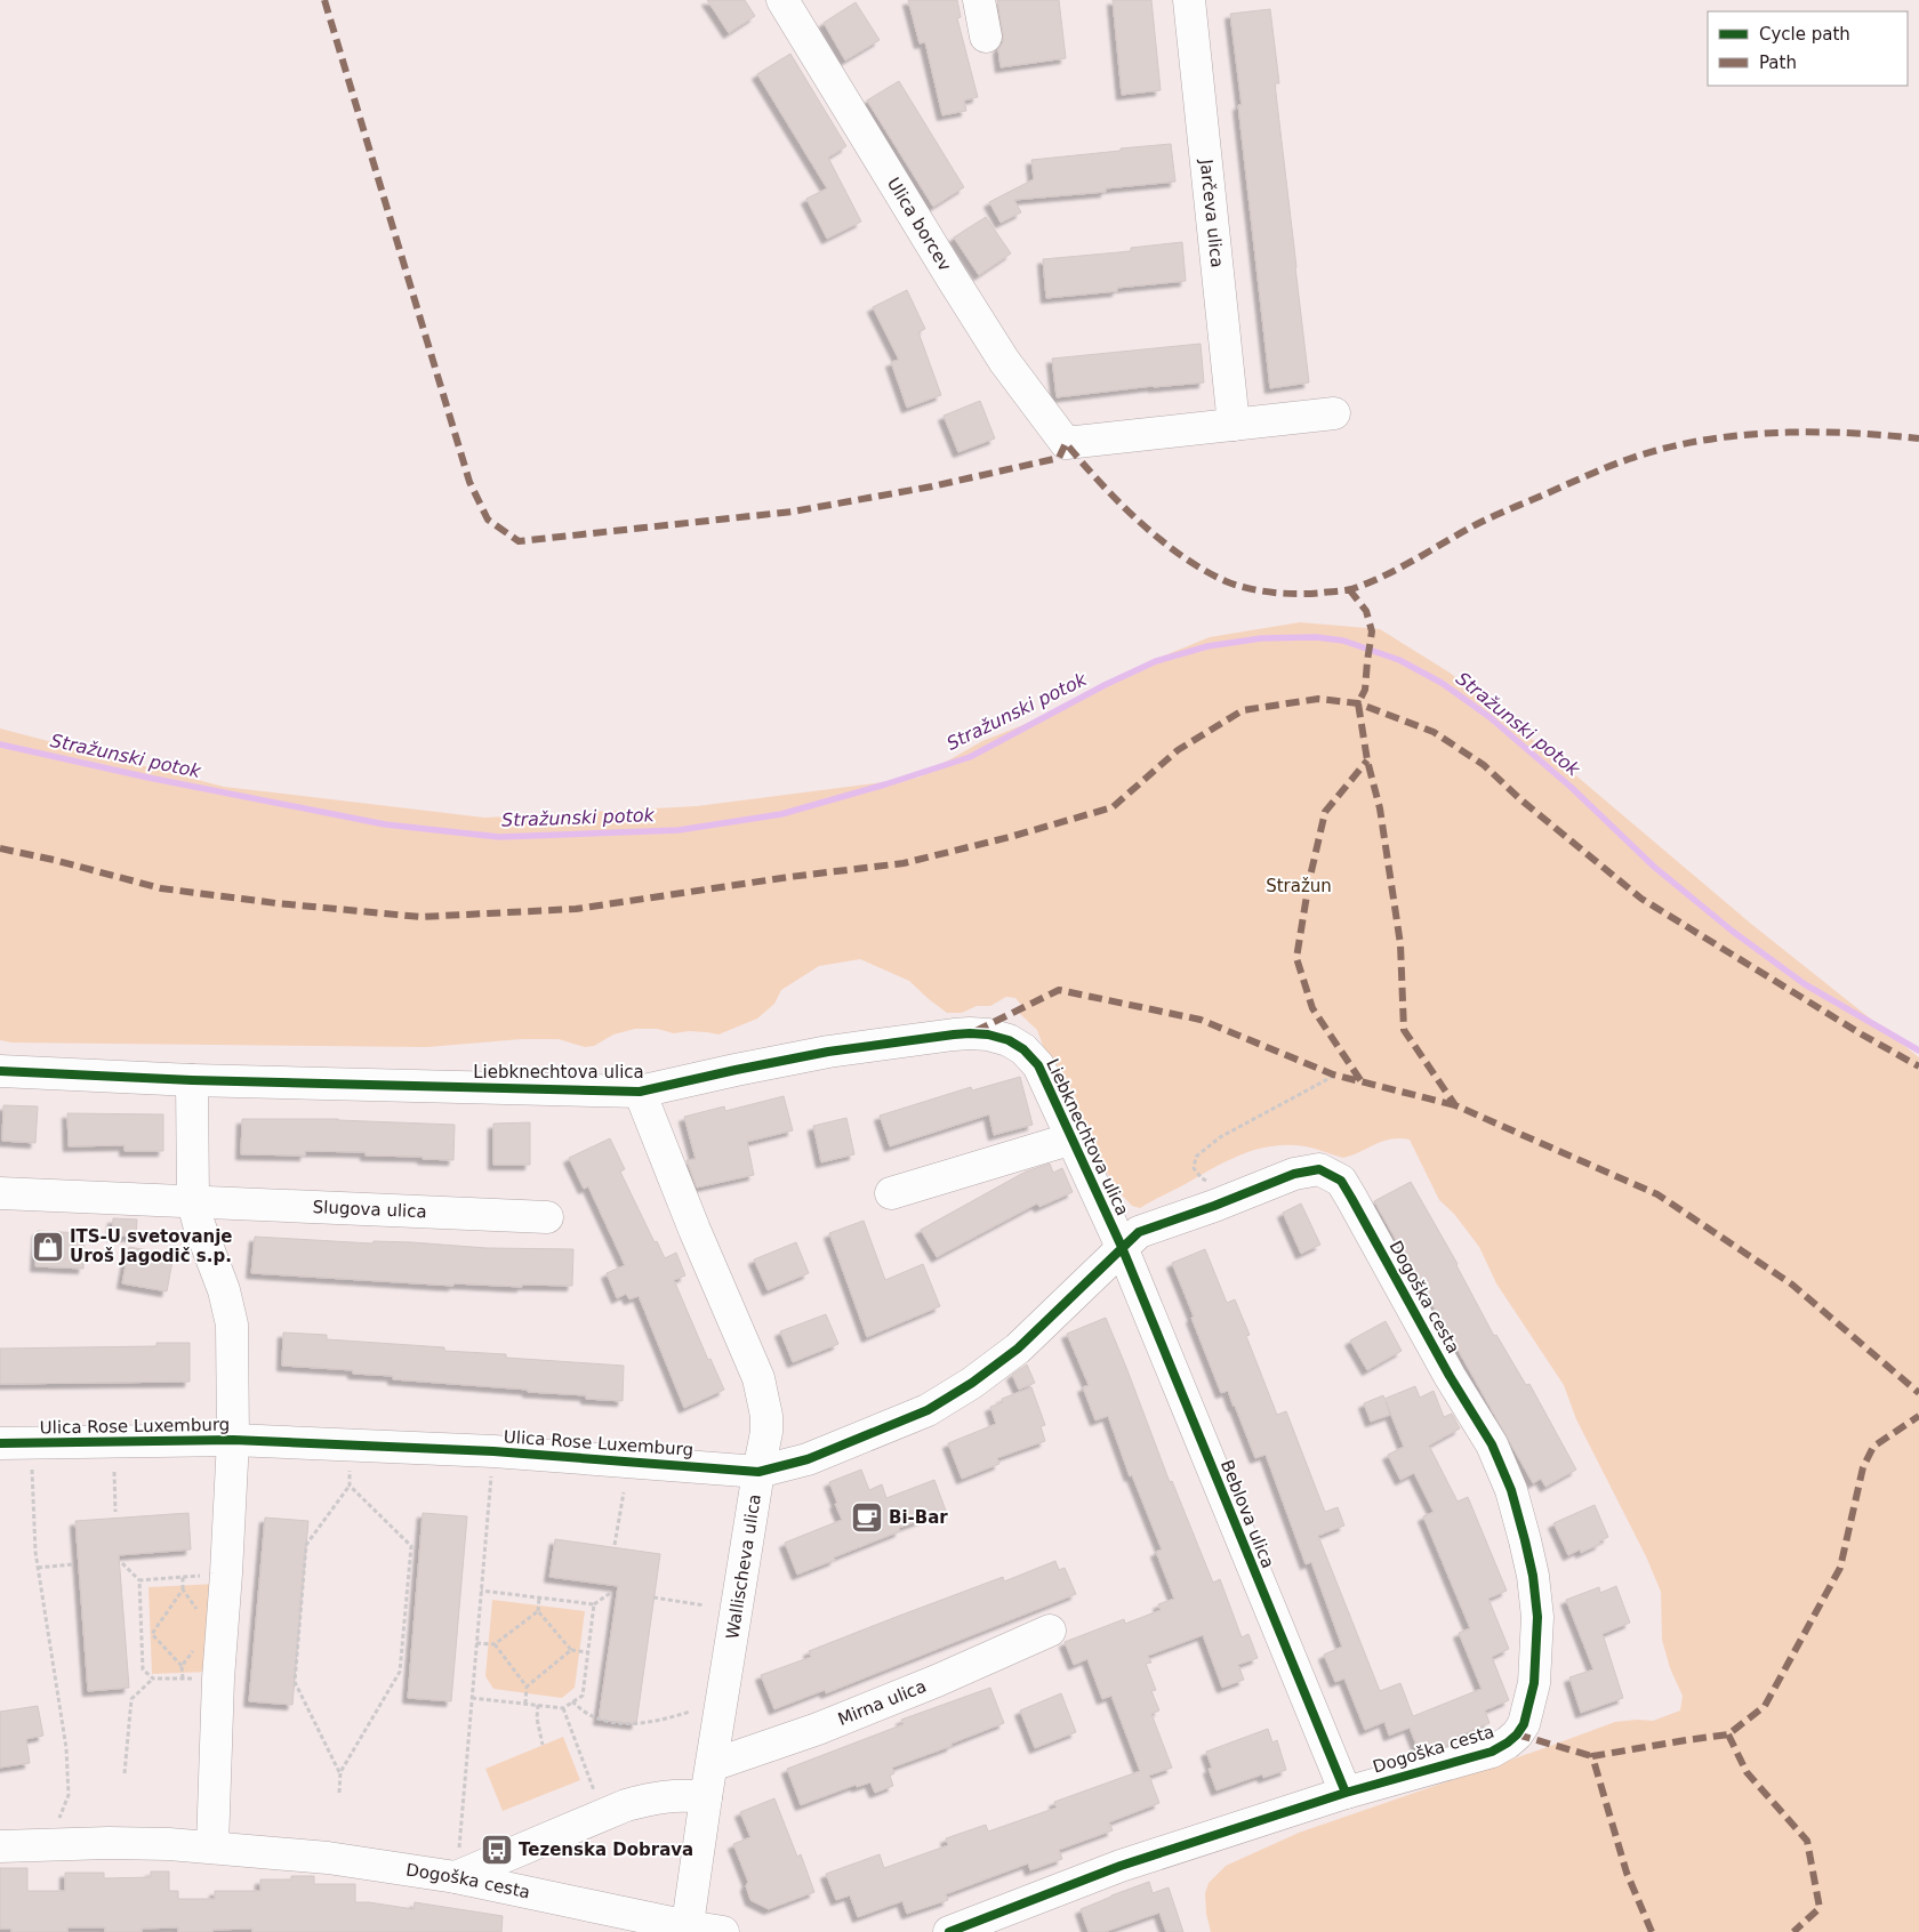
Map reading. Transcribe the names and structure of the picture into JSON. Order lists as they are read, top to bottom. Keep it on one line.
{"streets":{"street":["Jarčeva ulica","Ulica borcev","Liebknechtova ulica","Slugova ulica","Dogoška cesta","Ulica Rose Luxemburg","Beblova ulica","Wallischeva ulica","Mirna ulica"]},"crossings":[["Jarčeva ulica","Ulica borcev"],["Liebknechtova ulica","Dogoška cesta"],["Liebknechtova ulica","Ulica Rose Luxemburg"],["Liebknechtova ulica","Beblova ulica"],["Liebknechtova ulica","Wallischeva ulica"],["Dogoška cesta","Ulica Rose Luxemburg"],["Dogoška cesta","Beblova ulica"],["Dogoška cesta","Wallischeva ulica"],["Ulica Rose Luxemburg","Beblova ulica"],["Ulica Rose Luxemburg","Wallischeva ulica"],["Wallischeva ulica","Mirna ulica"]],"water":["Stražunski potok"],"parks":["Stražun"],"places":{"shop":["ITS-U svetovanje Uroš Jagodič s.p."],"cafe":["Bi-Bar"],"bus stop":["Tezenska Dobrava"]},"legend":["Cycle path","Path"]}
